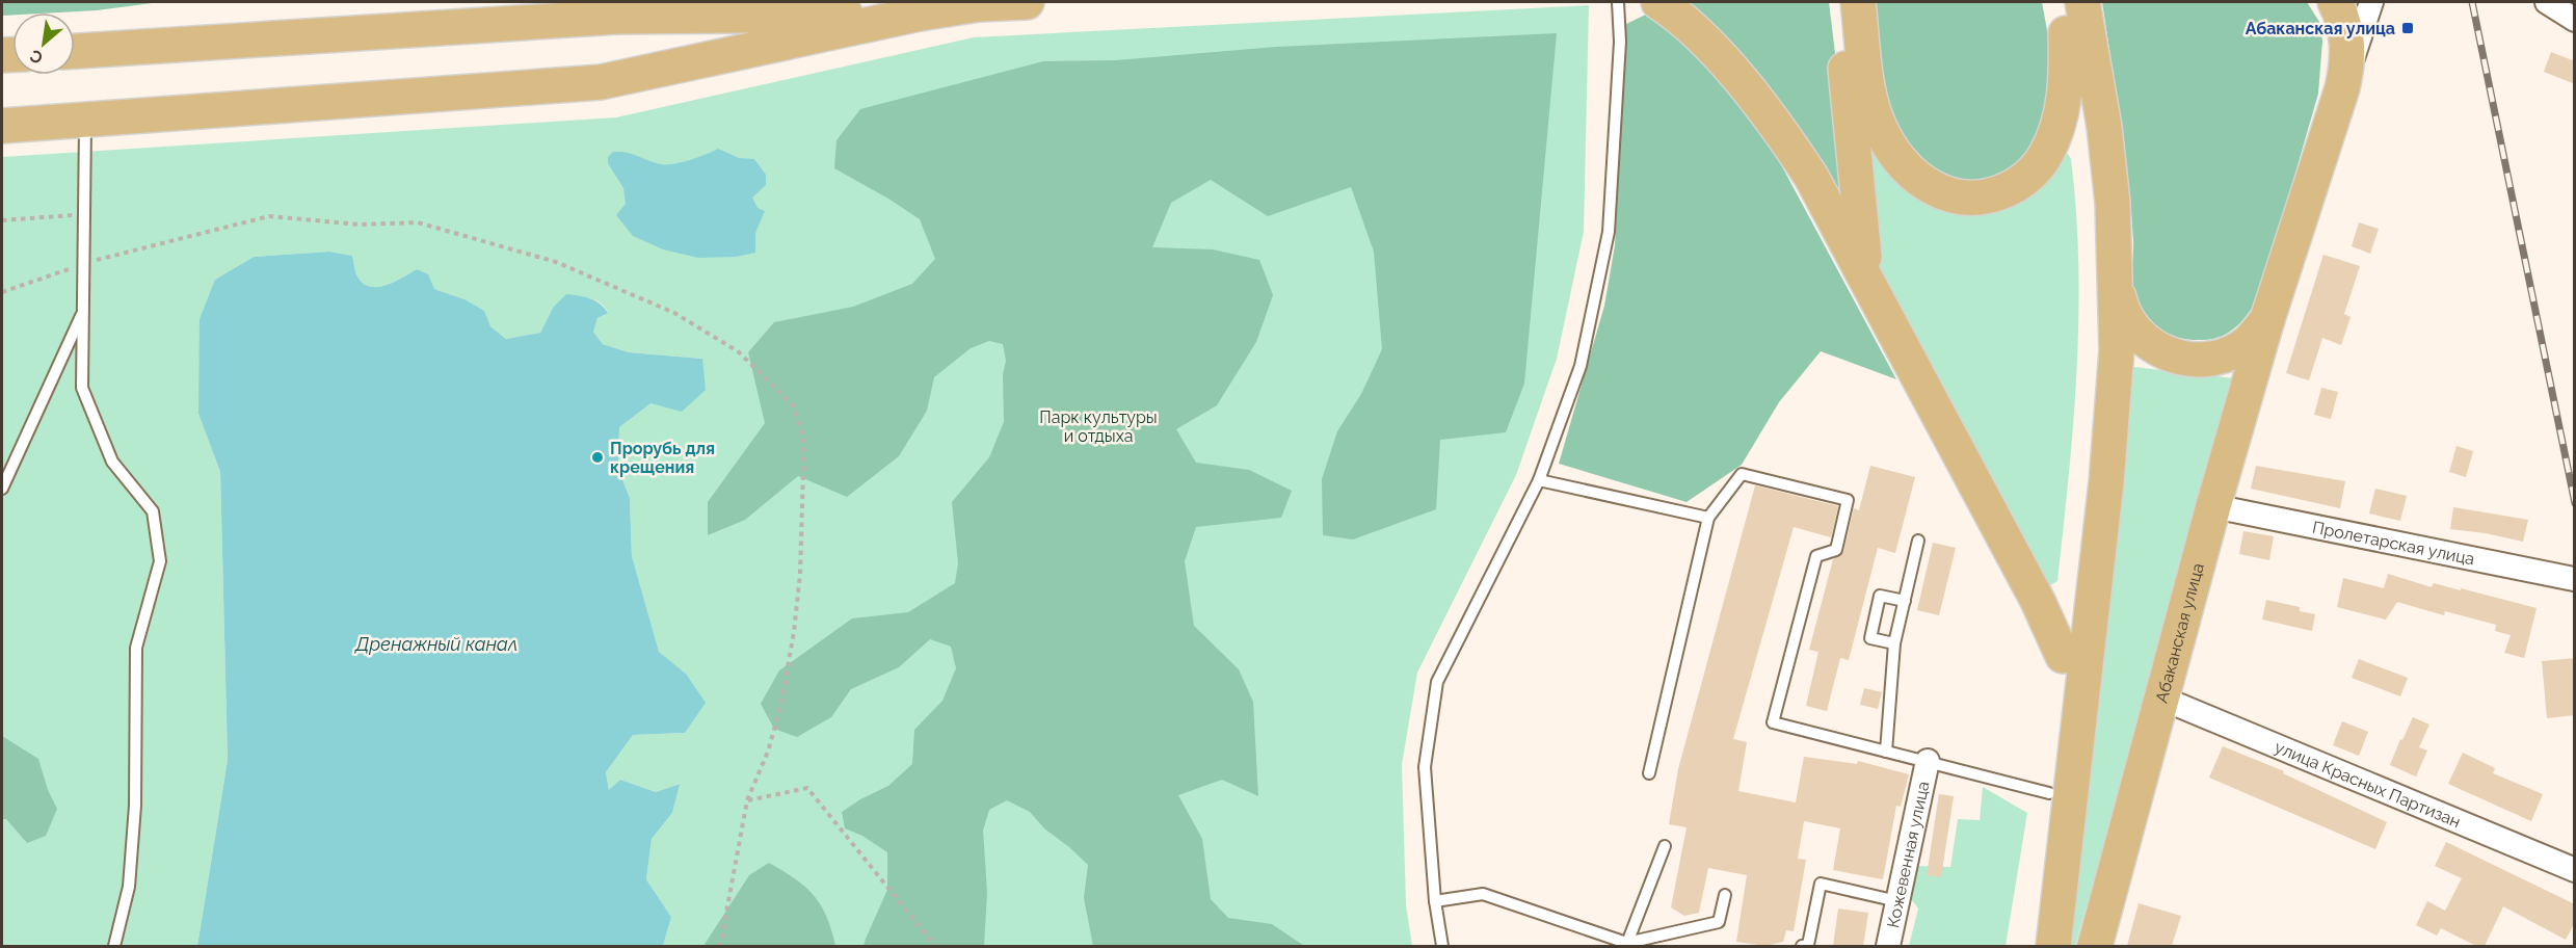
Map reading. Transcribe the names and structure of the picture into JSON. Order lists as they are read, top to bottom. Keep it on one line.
{"streets":{"main road":["Абаканская улица"],"street":["Пролетарская улица","улица Красных Партизан","Кожевенная улица"]},"crossings":[["Пролетарская улица","Абаканская улица"],["Абаканская улица","улица Красных Партизан"]],"water":["Дренажный канал"],"parks":["Парк культуры и отдыха"],"places":{"transit":["Абаканская улица"],"other":["Прорубь для крещения"]},"north":"bottom left"}
